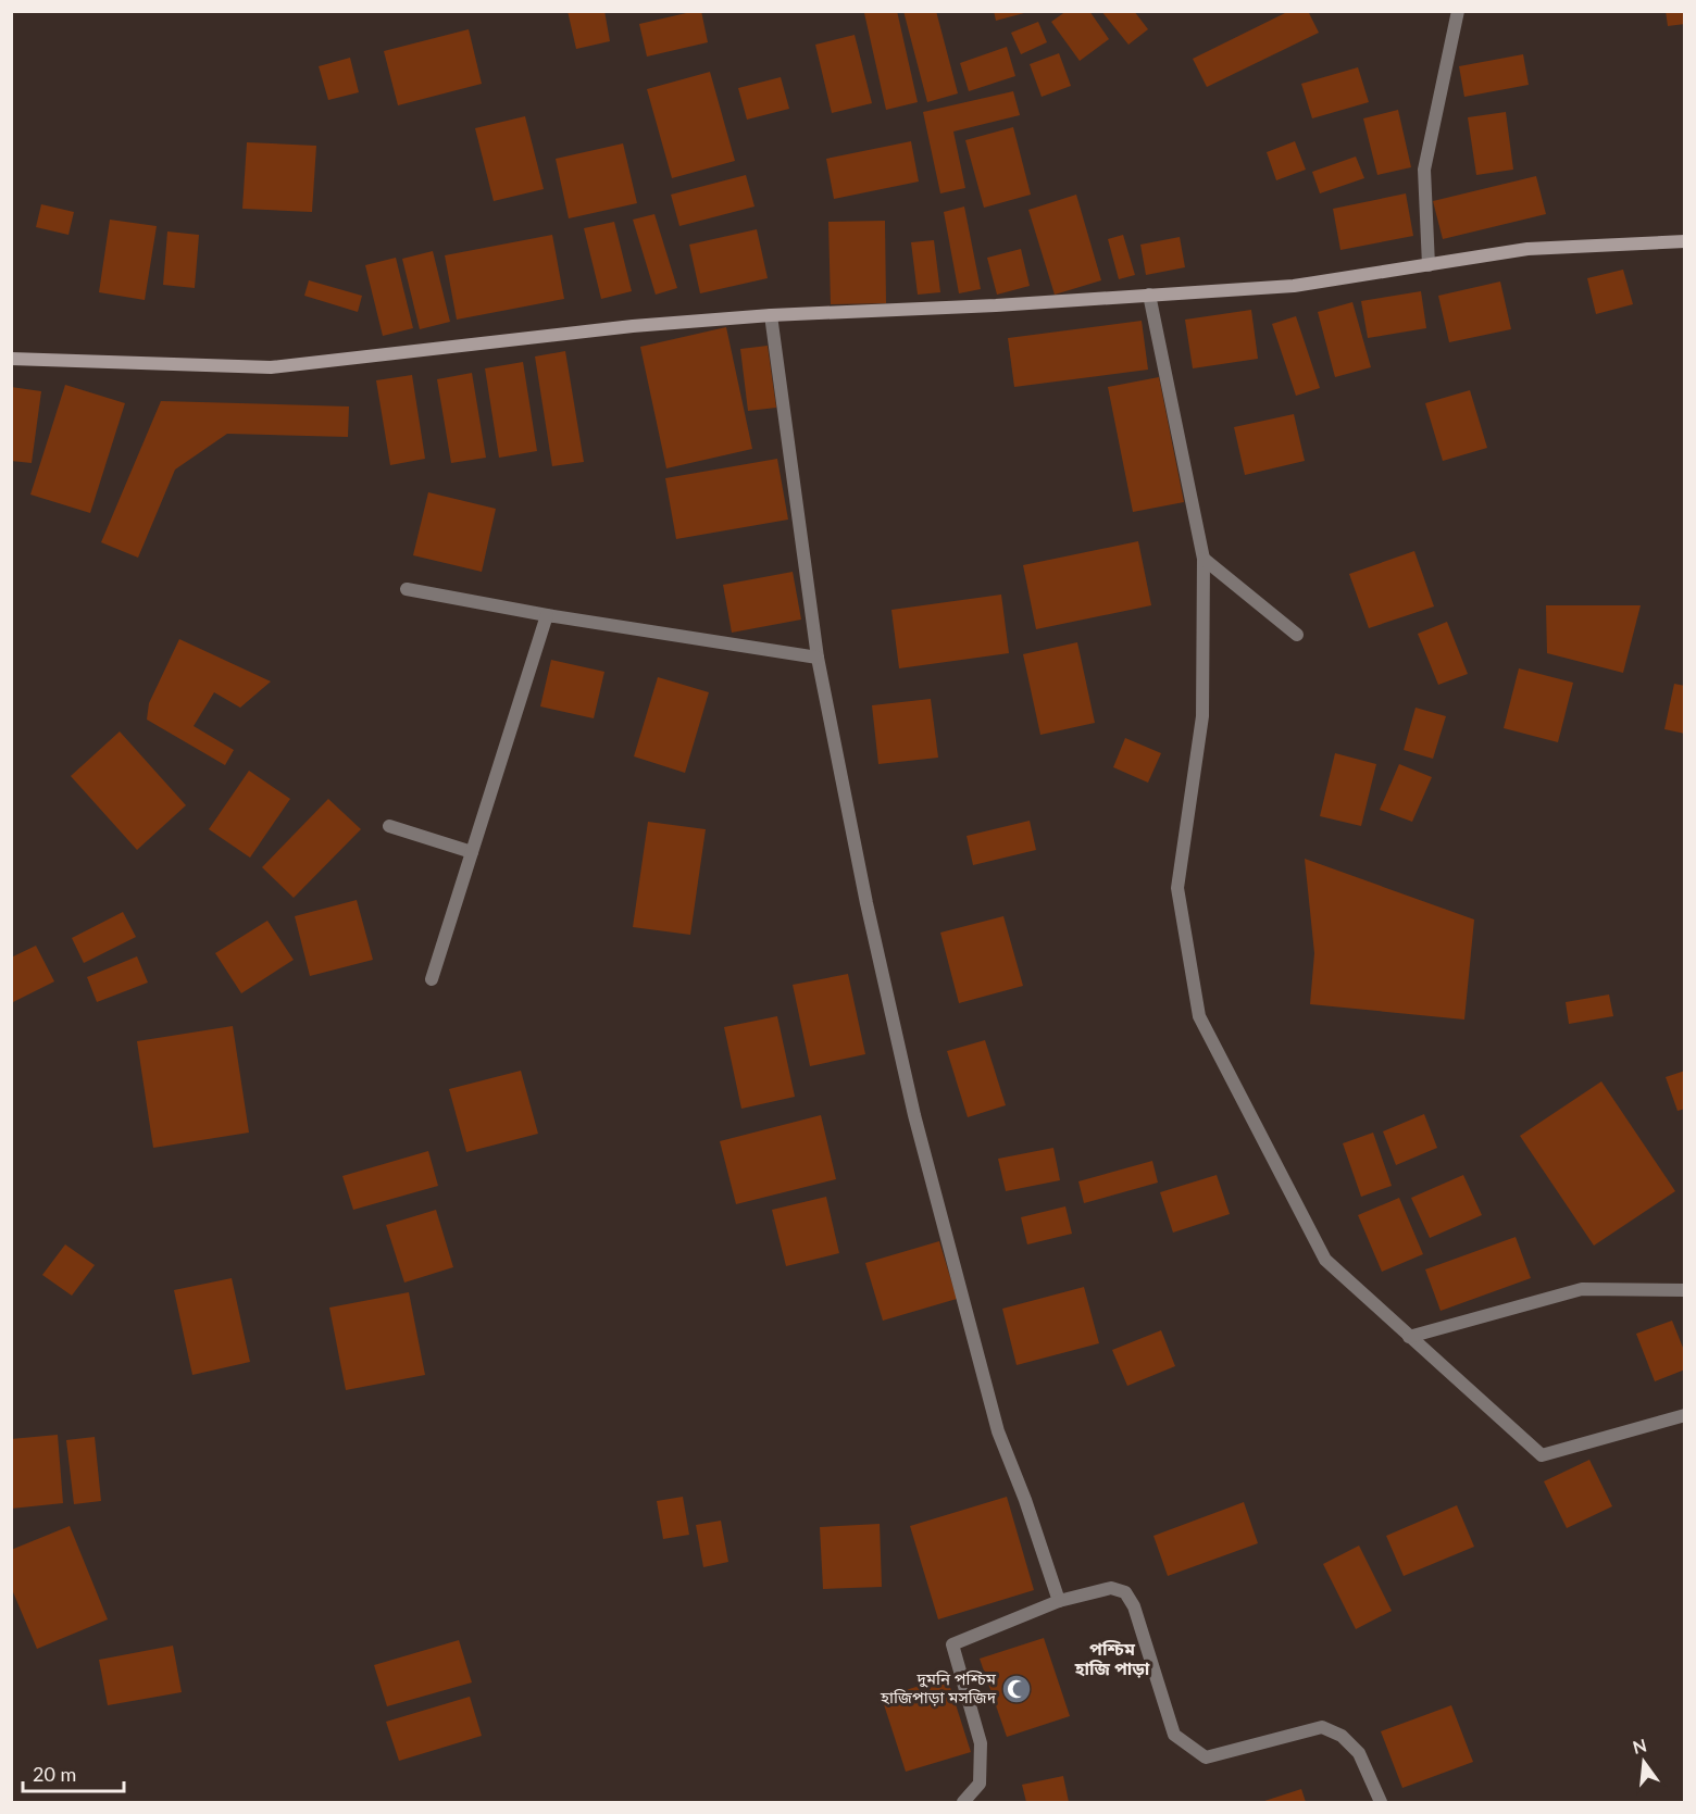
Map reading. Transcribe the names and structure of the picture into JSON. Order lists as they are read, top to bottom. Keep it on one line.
{"districts":["পশ্চিম হাজি পাড়া"],"places":{"mosque":["দুমনি পশ্চিম হাজিপাড়া মসজিদ"]},"scale_bar":"20 m","north":"top"}
